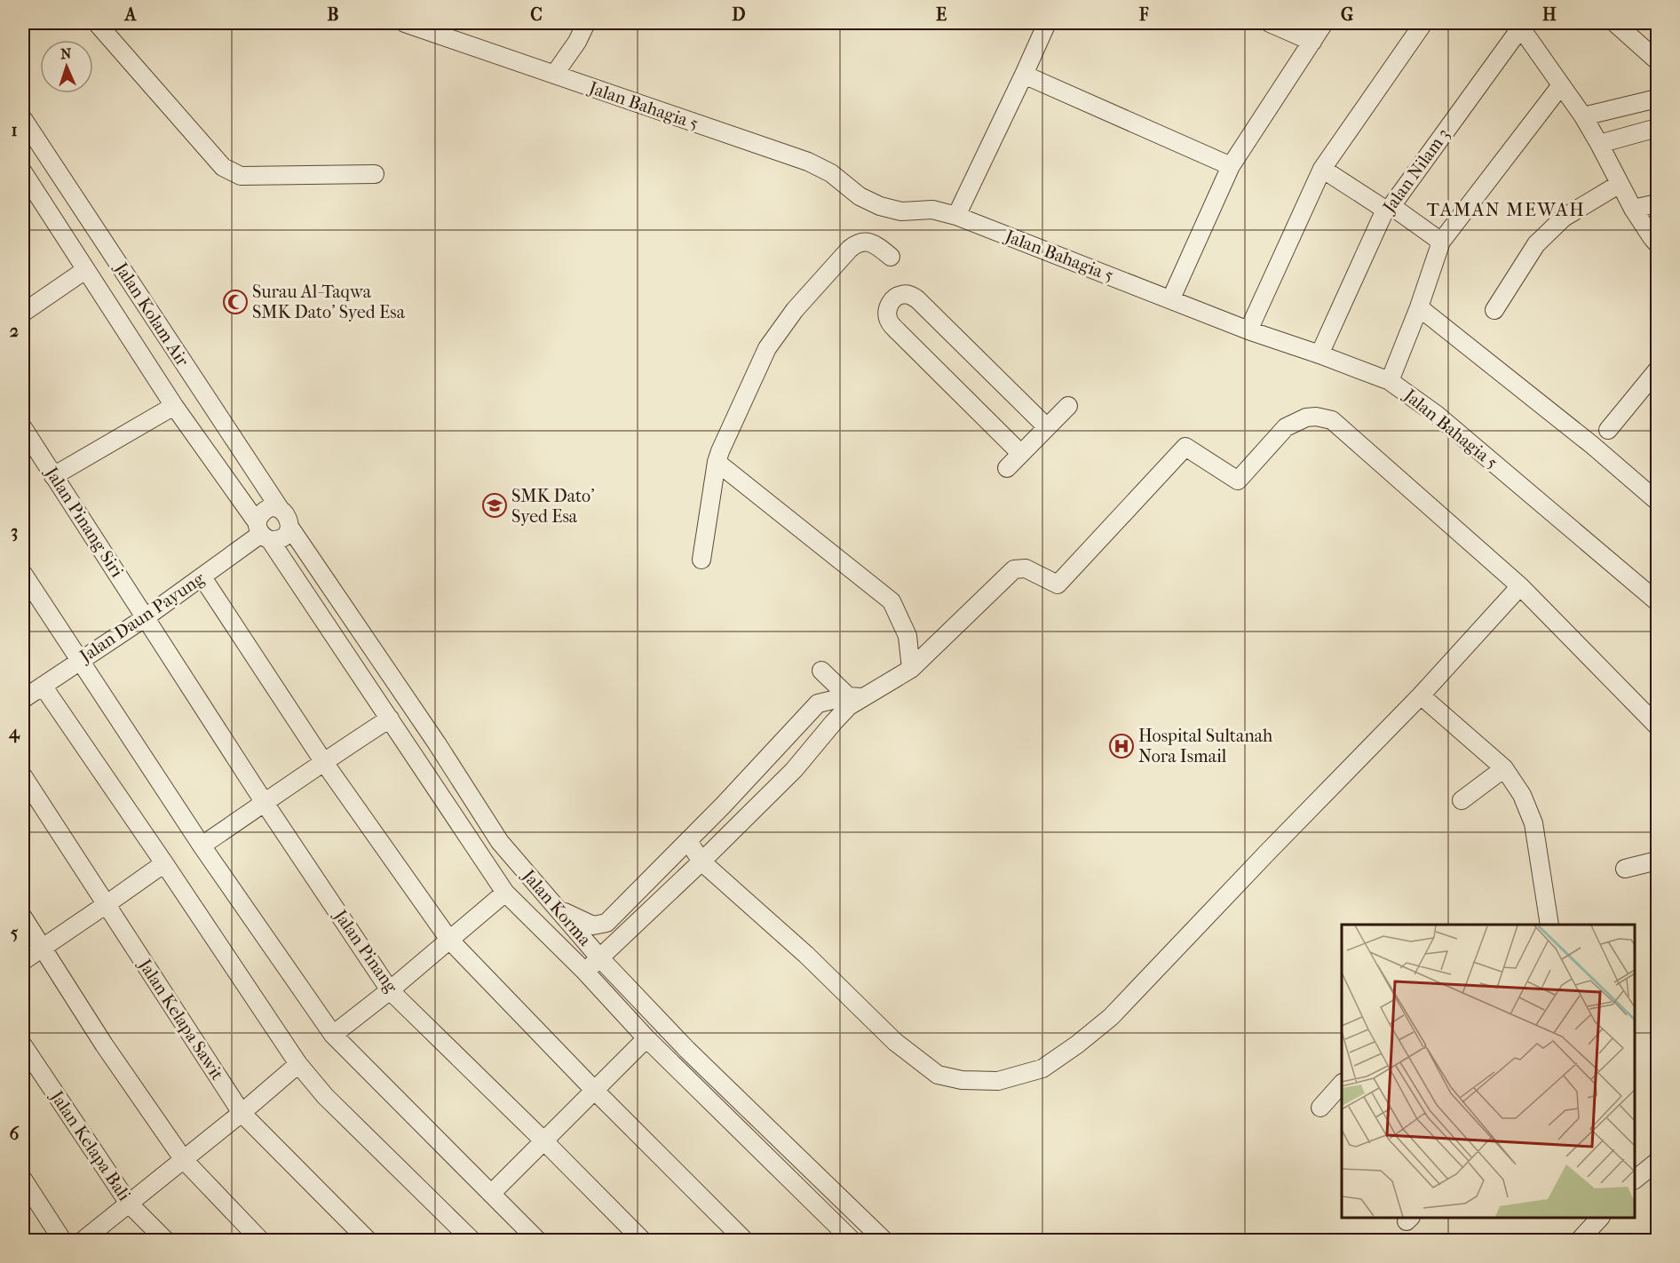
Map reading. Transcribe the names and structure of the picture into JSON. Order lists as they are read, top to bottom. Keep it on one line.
{"streets":{"street":["Jalan Bahagia 5","Jalan Nilam 3","Jalan Kolam Air","Jalan Pinang Siri","Jalan Daun Payung","Jalan Korma","Jalan Pinang","Jalan Kelapa Sawit","Jalan Kelapa Bali"]},"crossings":[["Jalan Bahagia 5","Jalan Nilam 3"],["Jalan Kolam Air","Jalan Daun Payung"],["Jalan Kolam Air","Jalan Korma"],["Jalan Pinang Siri","Jalan Daun Payung"],["Jalan Pinang Siri","Jalan Pinang"],["Jalan Daun Payung","Jalan Korma"],["Jalan Daun Payung","Jalan Pinang"]],"districts":["TAMAN MEWAH"],"places":{"mosque":["Surau Al-Taqwa SMK Dato’ Syed Esa"],"school or university":["SMK Dato' Syed Esa"],"hospital":["Hospital Sultanah Nora Ismail"]},"north":"top","grid":{"columns":["A","B","C","D","E","F","G","H"],"rows":["1","2","3","4","5","6"]}}
